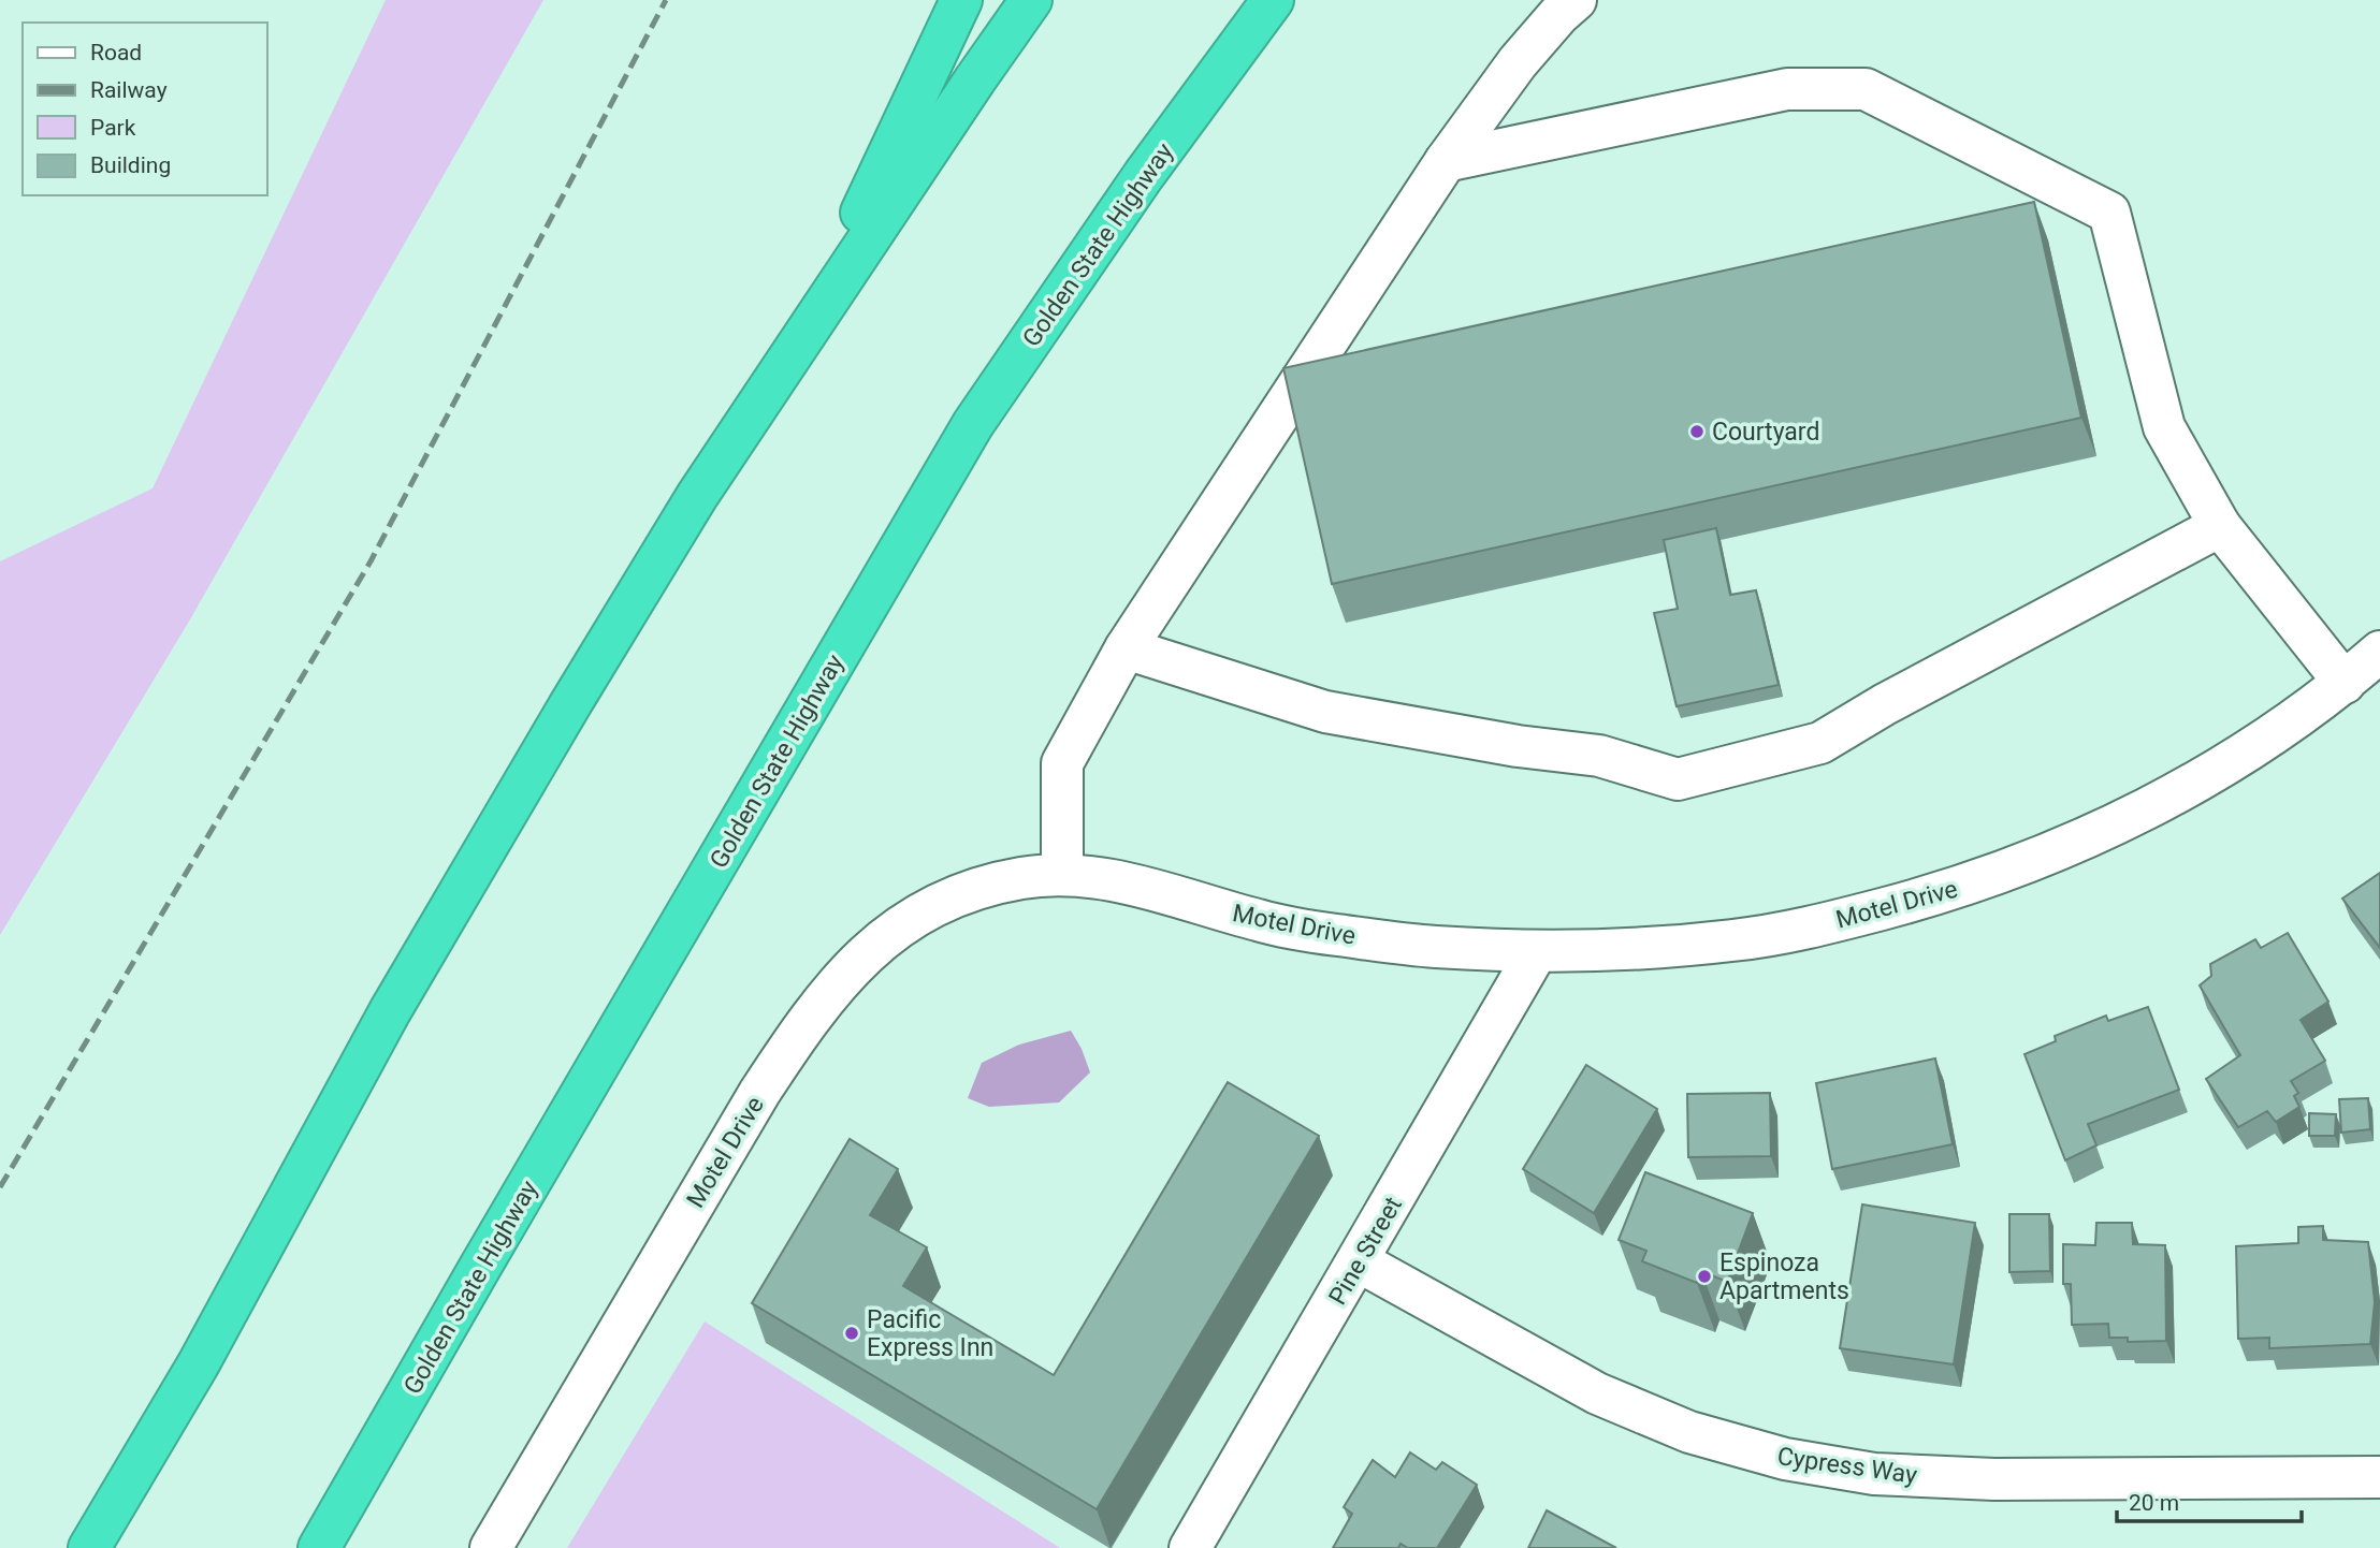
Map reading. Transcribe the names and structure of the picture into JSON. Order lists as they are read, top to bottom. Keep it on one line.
{"streets":{"highway":["Golden State Highway"],"street":["Motel Drive","Pine Street","Cypress Way"]},"crossings":[["Motel Drive","Pine Street"],["Pine Street","Cypress Way"]],"places":["Courtyard","Espinoza Apartments","Pacific Express Inn"],"legend":["Road","Railway","Park","Building"],"scale_bar":"20 m"}
